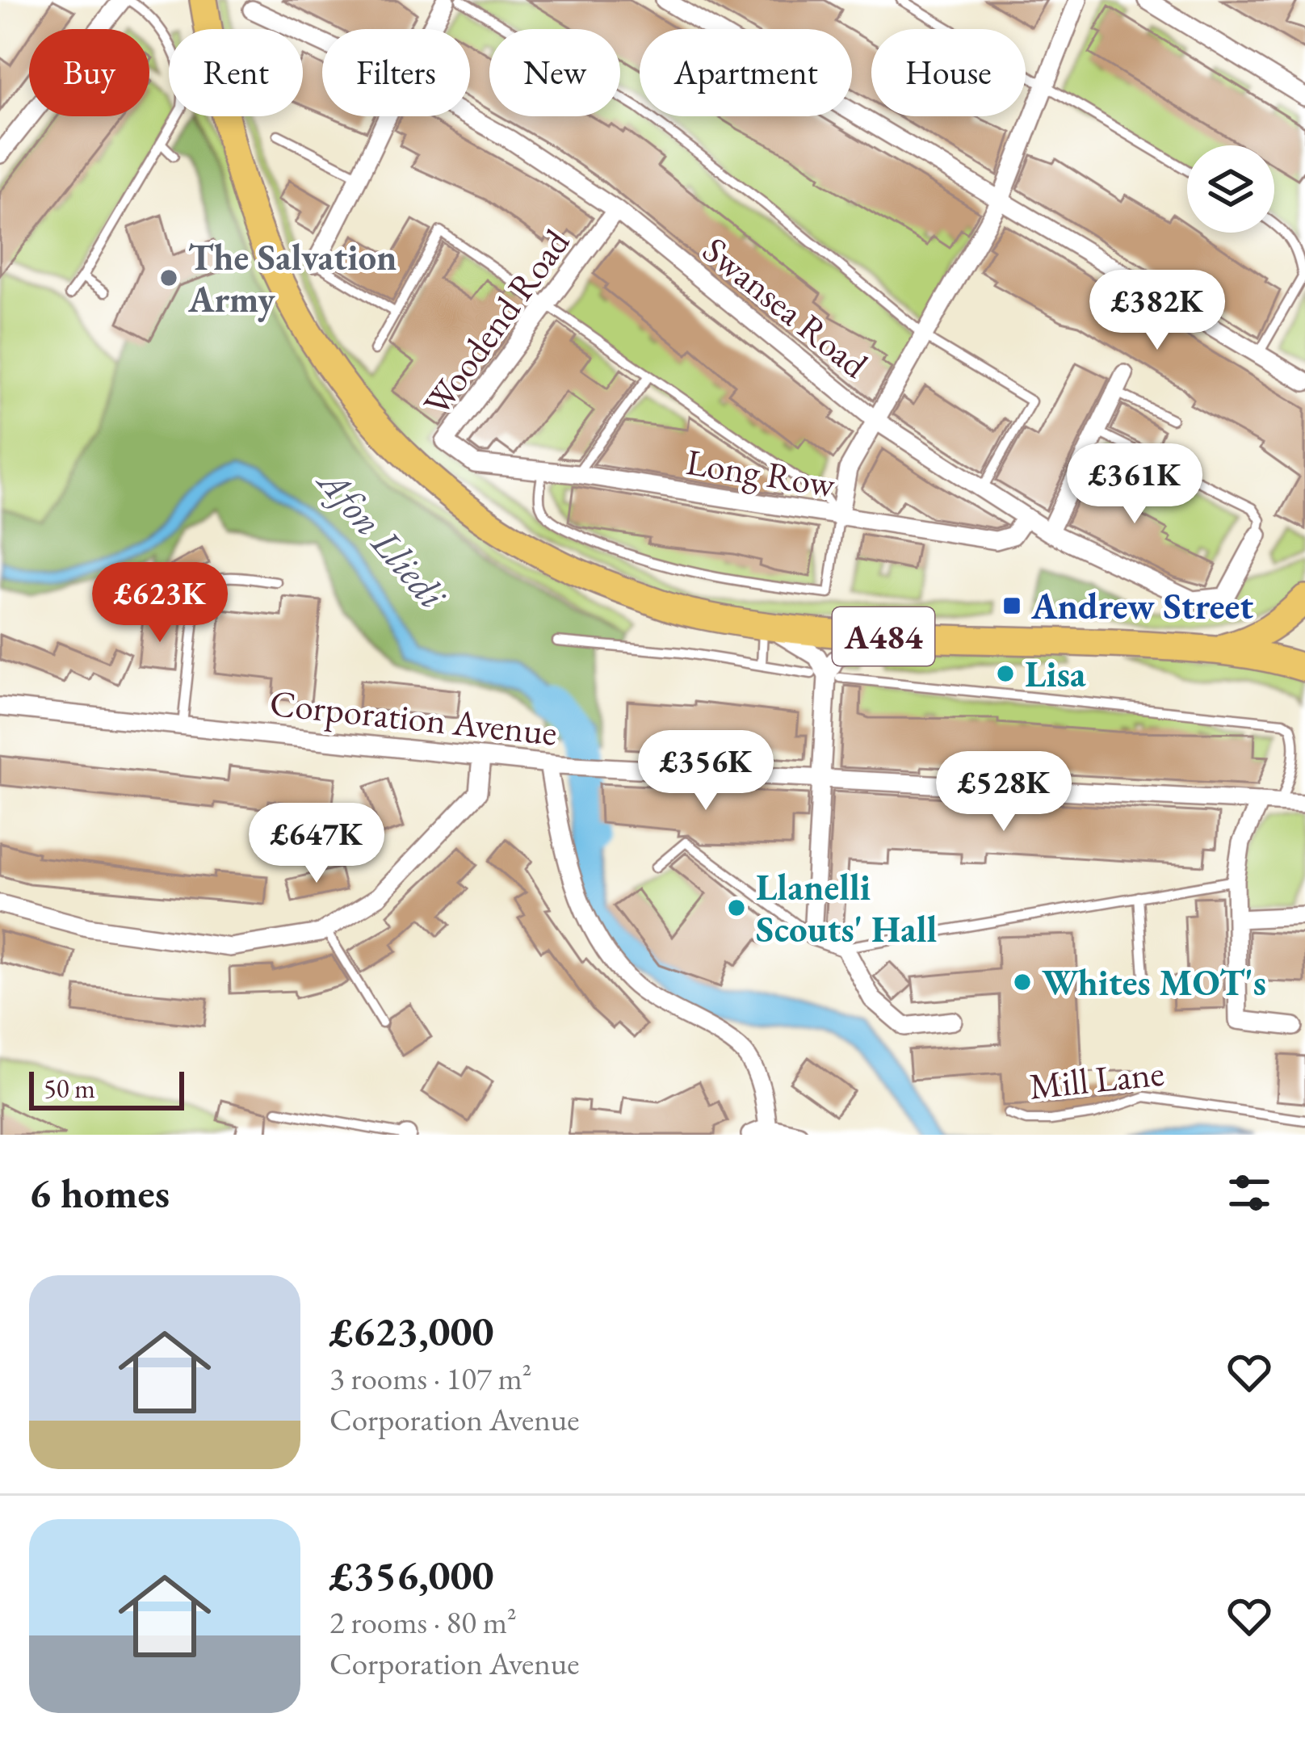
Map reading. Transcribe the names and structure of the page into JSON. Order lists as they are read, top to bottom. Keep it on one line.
{"streets":{"main road":["A484"],"street":["Swansea Road","Woodend Road","Long Row","Corporation Avenue"],"lane":["Mill Lane"]},"crossings":[["Swansea Road","Woodend Road"],["Swansea Road","Long Row"],["Woodend Road","Long Row"]],"water":["Afon Lliedi"],"places":{"other":["The Salvation Army","Lisa","Llanelli Scouts' Hall","Whites MOT's"],"transit":["Andrew Street"]},"scale_bar":"50 m","page":{"chip":["Buy","Rent","Filters","New","Apartment","House"],"price":["£382K","£361K","£623K","£356K","£528K","£647K"],"scale":"50 m","heading":"6 homes","list":[{"name":"£623,000","note":"3 rooms · 107 m² · Corporation Avenue"},{"name":"£356,000","note":"2 rooms · 80 m² · Corporation Avenue"}]}}
